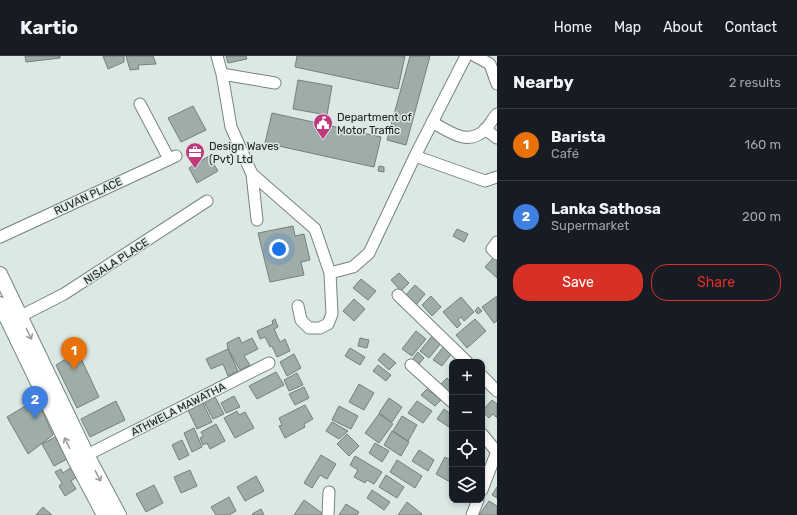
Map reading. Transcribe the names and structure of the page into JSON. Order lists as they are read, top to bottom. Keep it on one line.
{"streets":{"street":["RUVAN PLACE","NISALA PLACE","ATHWELA MAWATHA"]},"places":{"public building":["Department of Motor Traffic"],"office":["Design Waves (Pvt) Ltd"]},"page":{"header":"Kartio","nav":["Home","Map","About","Contact"],"heading":["Nearby","2 results"],"list":[{"mark":"1","name":"Barista","note":"Café","value":"160 m"},{"mark":"2","name":"Lanka Sathosa","note":"Supermarket","value":"200 m"}],"buttons":["Save","Share"],"pins":["1","2"],"map_buttons":["+","−"]}}
